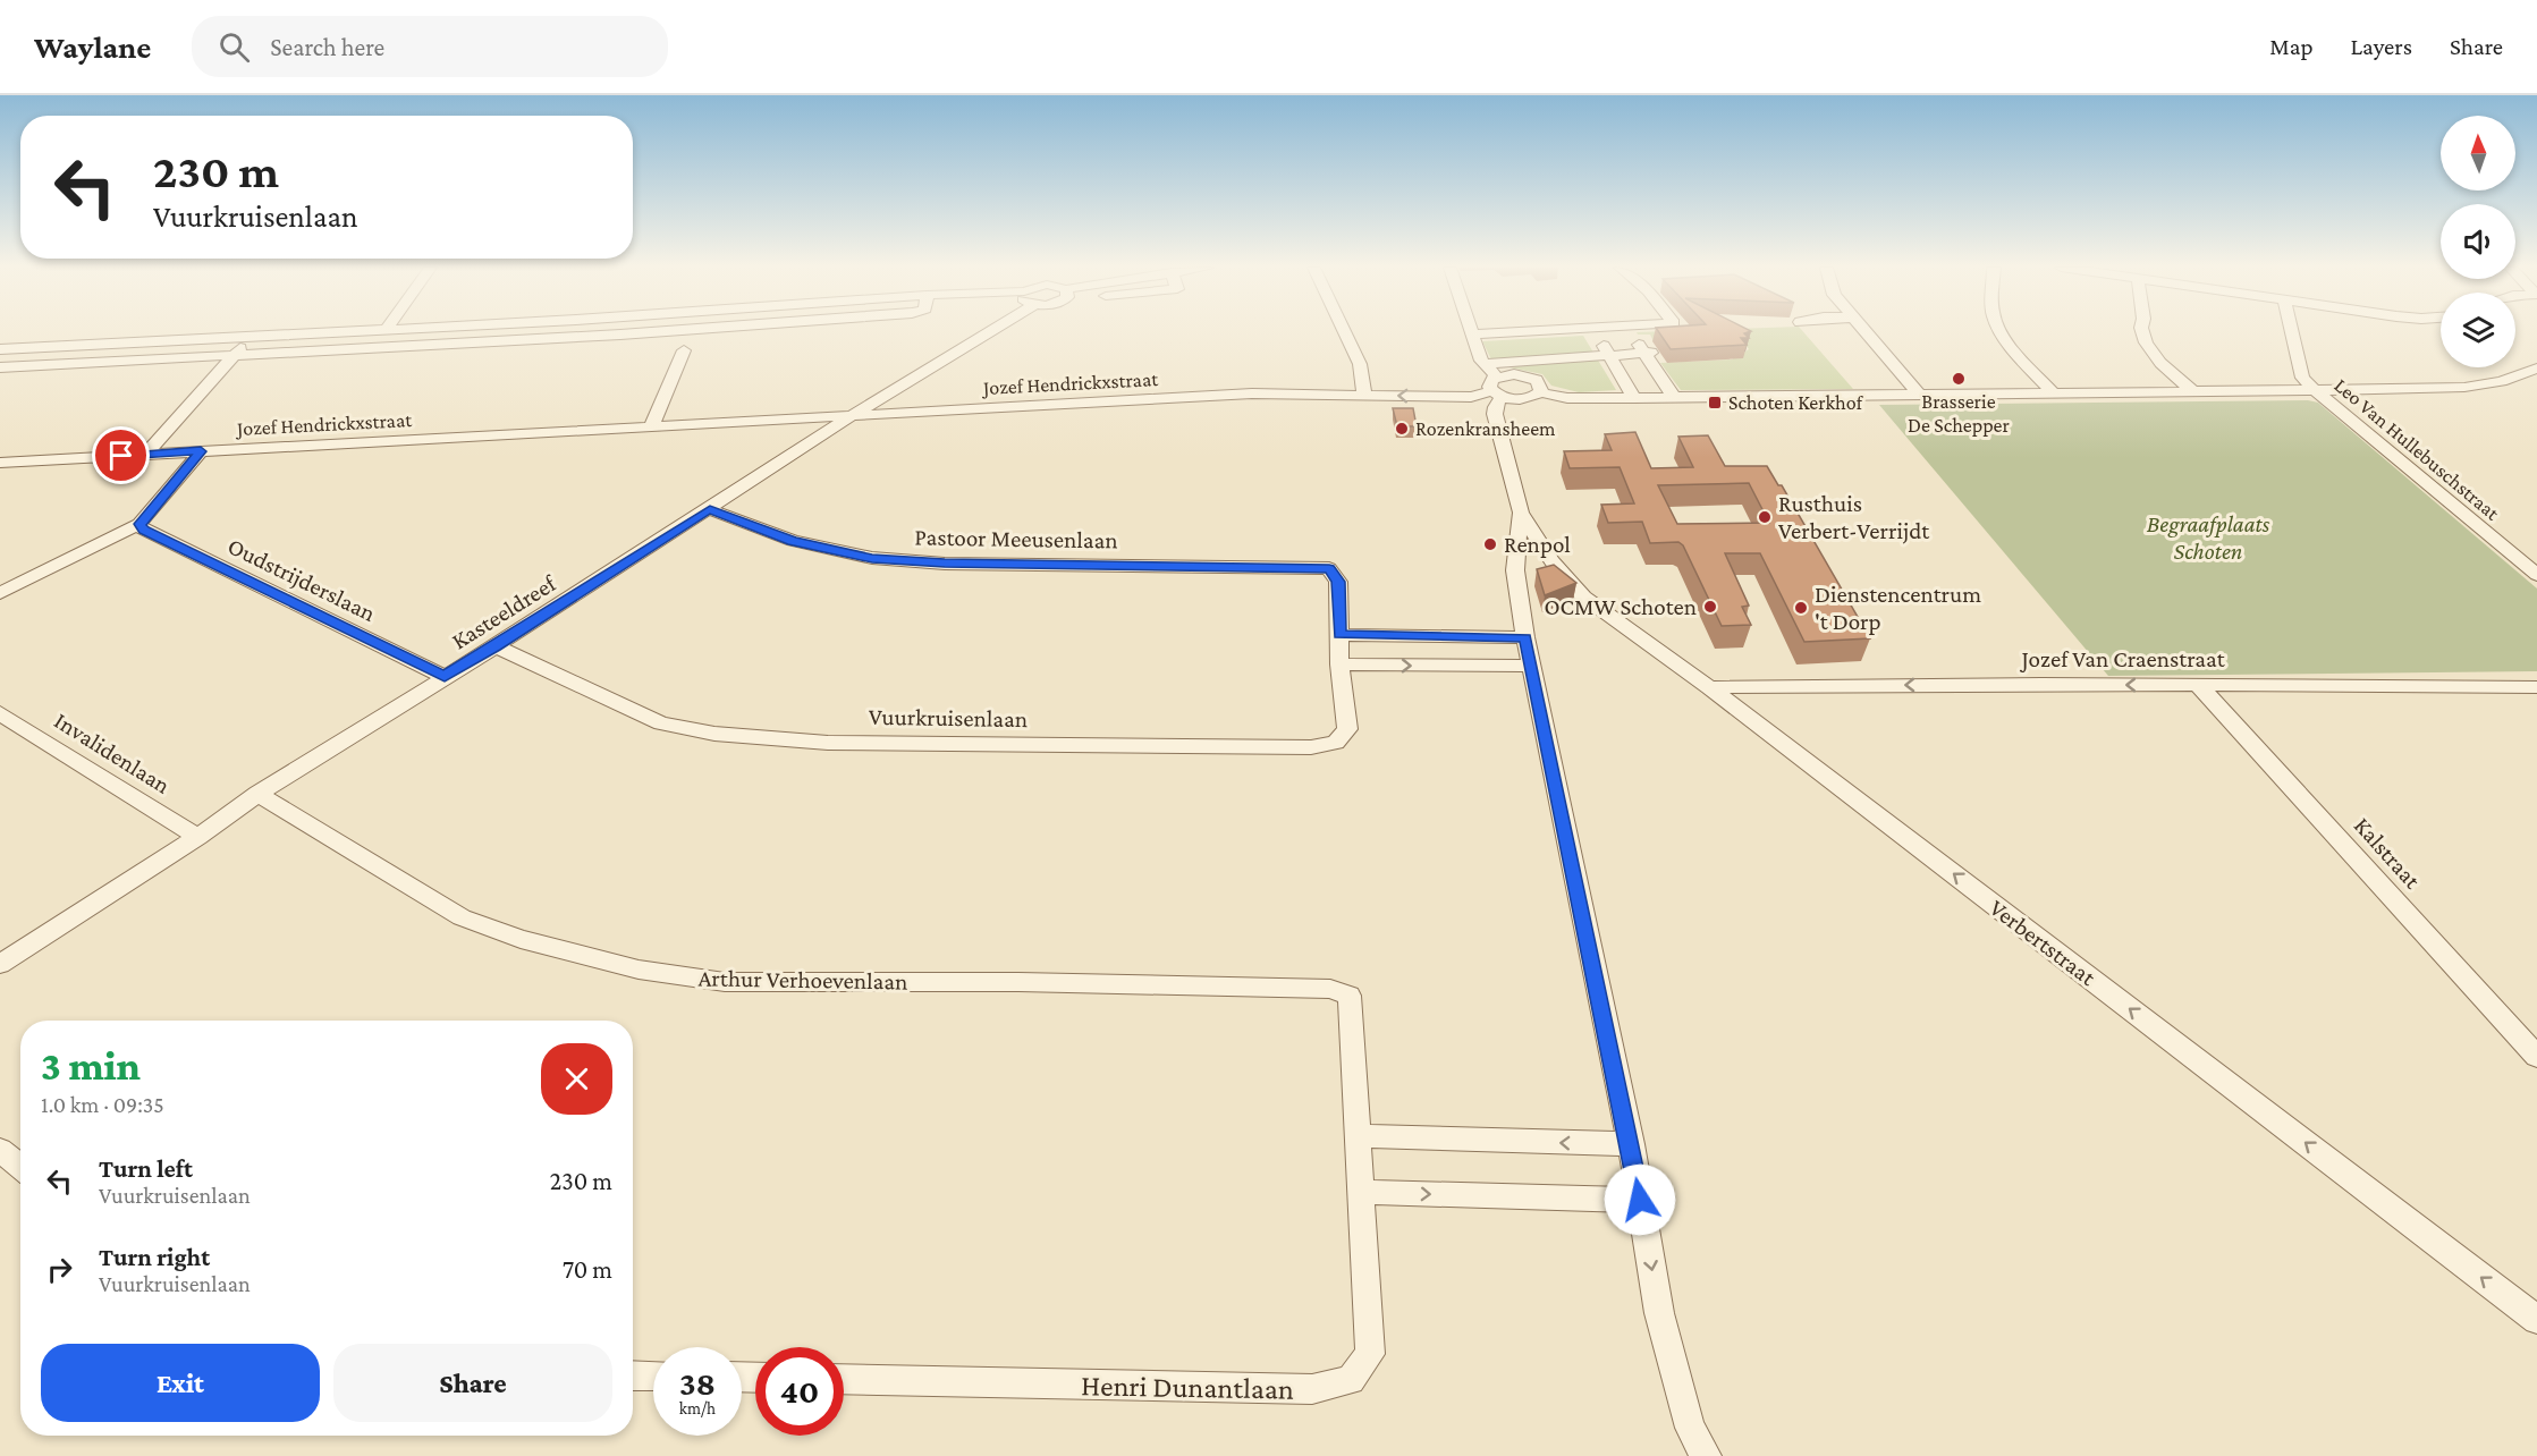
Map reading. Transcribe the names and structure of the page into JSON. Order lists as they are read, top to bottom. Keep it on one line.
{"streets":{"street":["Jozef Hendrickxstraat","Leo Van Hullebuschstraat","Pastoor Meeusenlaan","Oudstrijderslaan","Kasteeldreef","Jozef Van Craenstraat","Vuurkruisenlaan","Invalidenlaan","Kalstraat","Verbertstraat","Arthur Verhoevenlaan","Henri Dunantlaan"]},"crossings":[["Jozef Hendrickxstraat","Kasteeldreef"],["Jozef Hendrickxstraat","Verbertstraat"],["Pastoor Meeusenlaan","Kasteeldreef"],["Pastoor Meeusenlaan","Vuurkruisenlaan"],["Oudstrijderslaan","Kasteeldreef"],["Kasteeldreef","Vuurkruisenlaan"],["Kasteeldreef","Invalidenlaan"],["Kasteeldreef","Arthur Verhoevenlaan"],["Jozef Van Craenstraat","Kalstraat"],["Jozef Van Craenstraat","Verbertstraat"],["Arthur Verhoevenlaan","Henri Dunantlaan"]],"one_way":["Jozef Van Craenstraat"],"parks":["Begraafplaats Schoten"],"places":{"other":["Brasserie De Schepper","Rozenkransheem","Rusthuis Verbert-Verrijdt","Renpol","OCMW Schoten","Dienstencentrum 't Dorp"],"transit":["Schoten Kerkhof"]},"north":"top","page":{"header":"Waylane","search":"Search here","nav":["Map","Layers","Share"],"turn":["230 m","Vuurkruisenlaan"],"heading":["3 min","1.0 km · 09:35"],"list":[{"name":"Turn left","note":"Vuurkruisenlaan","value":"230 m"},{"name":"Turn right","note":"Vuurkruisenlaan","value":"70 m"}],"buttons":["Exit","Share"],"speed":"38 km/h","limit":"40"}}
